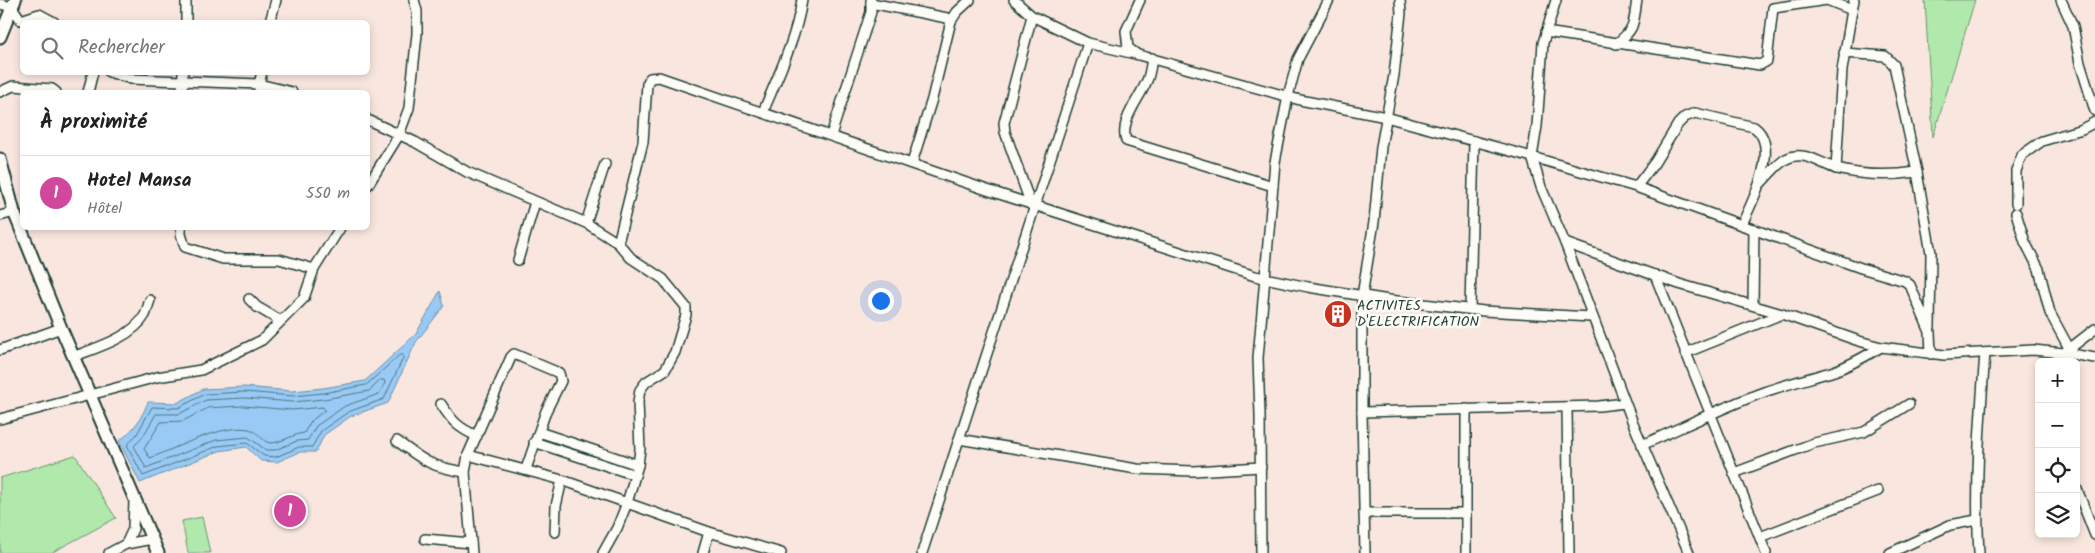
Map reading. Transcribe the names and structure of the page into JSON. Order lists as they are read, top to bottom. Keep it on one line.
{"places":{"building":["ACTIVITES D'ELECTRIFICATION"]},"page":{"search":"Rechercher","heading":"À proximité","list":[{"mark":"1","name":"Hotel Mansa","note":"Hôtel","value":"550 m"}],"map_buttons":["+","−"],"pins":"1"}}
